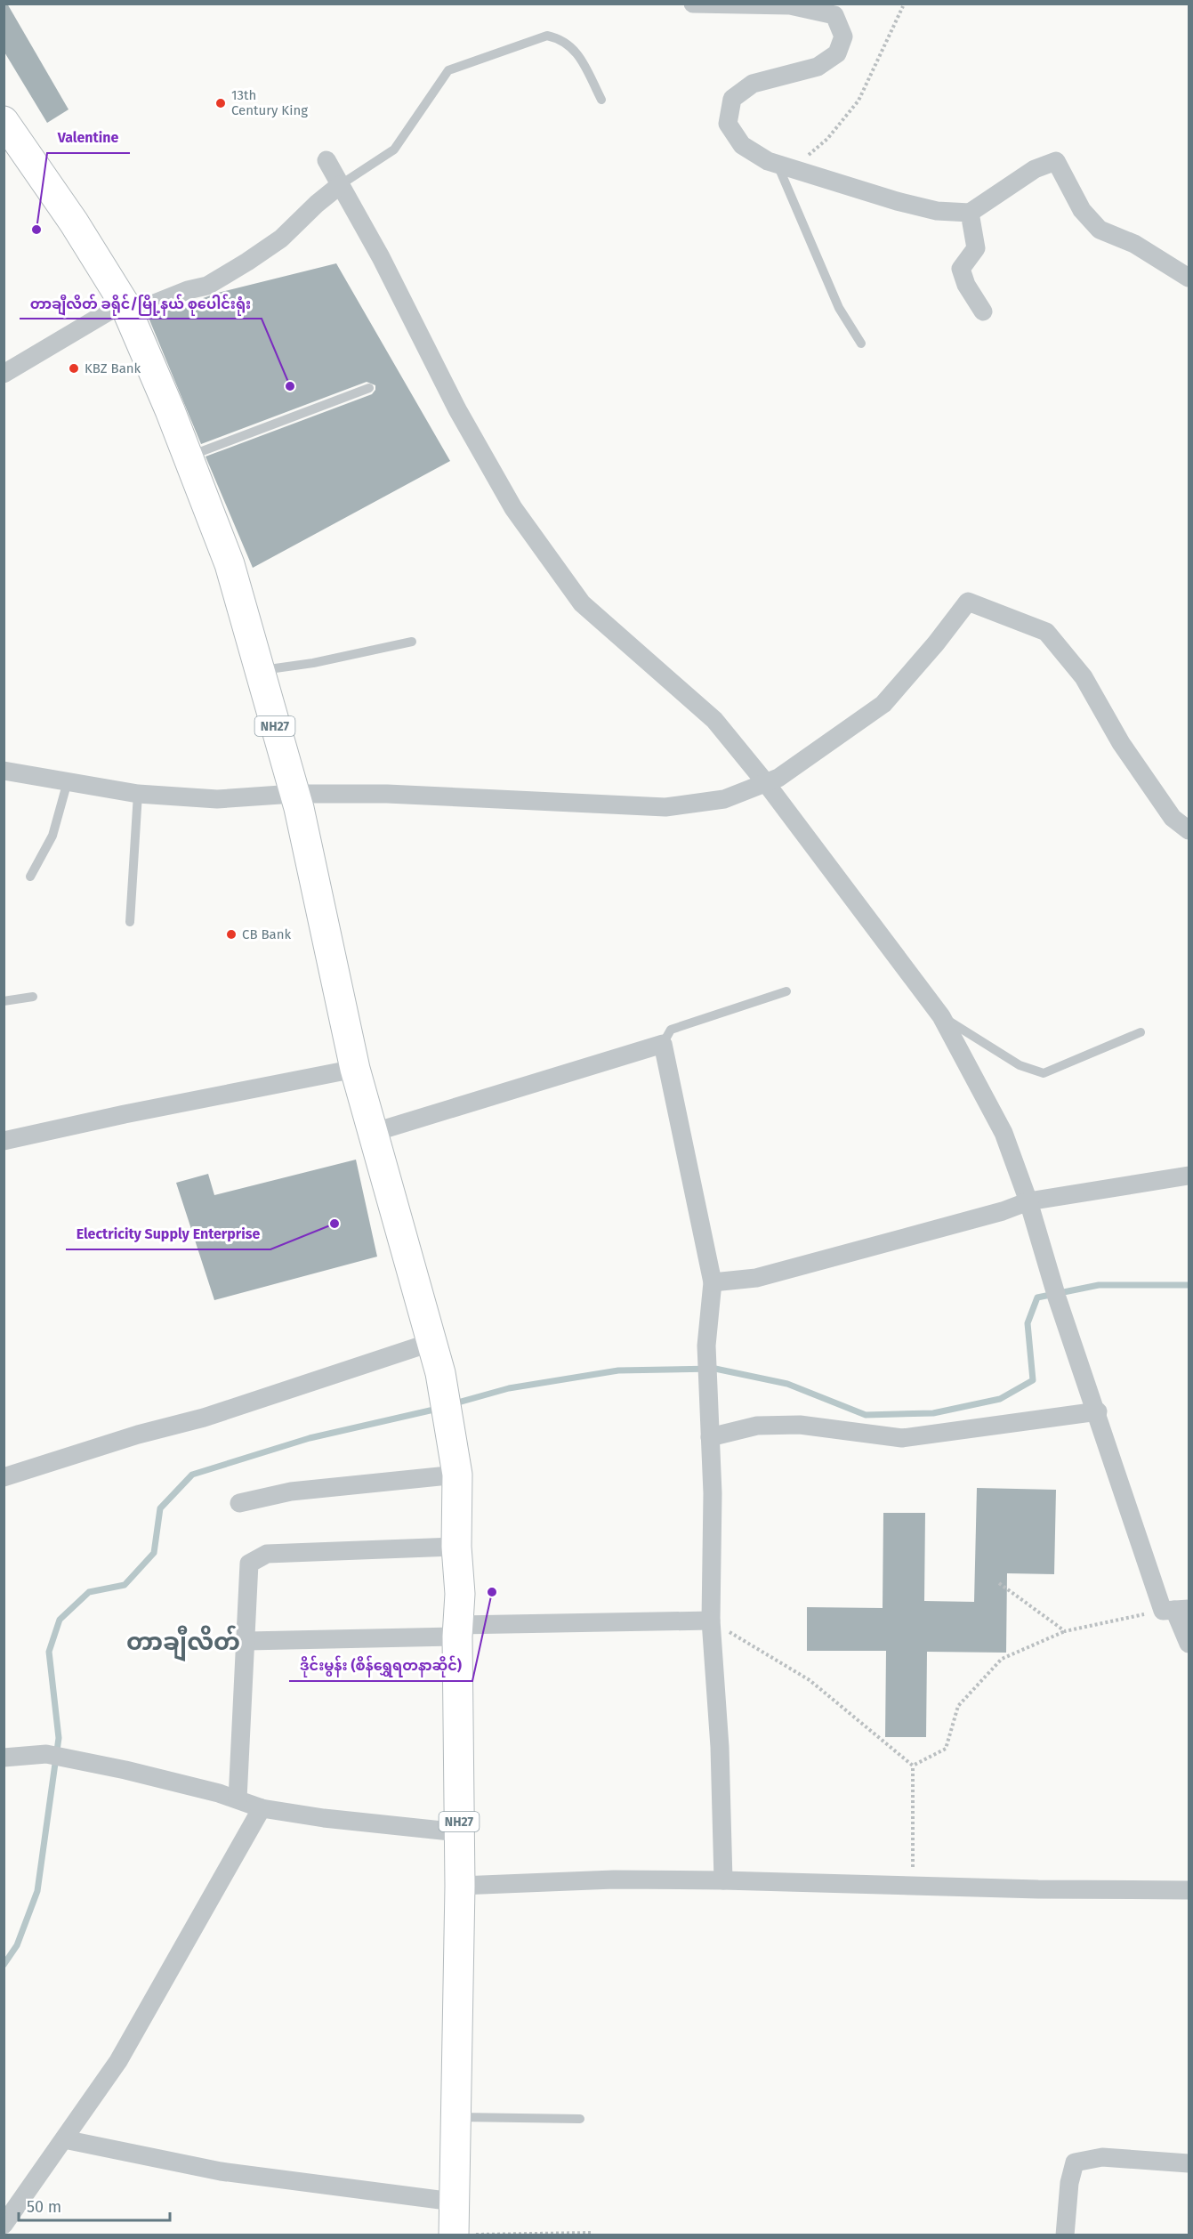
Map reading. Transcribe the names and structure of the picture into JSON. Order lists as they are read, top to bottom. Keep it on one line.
{"streets":{"main road":["NH27"]},"districts":["တာချီလိတ်"],"places":["13th Century King","Valentine","KBZ Bank","တာချီလိတ် ခရိုင်/မြို့နယ် စုပေါင်းရုံး","CB Bank","Electricity Supply Enterprise","ဒိုင်းမွန်း (စိန်ရွှေရတနာဆိုင်)"],"scale_bar":"50 m"}
